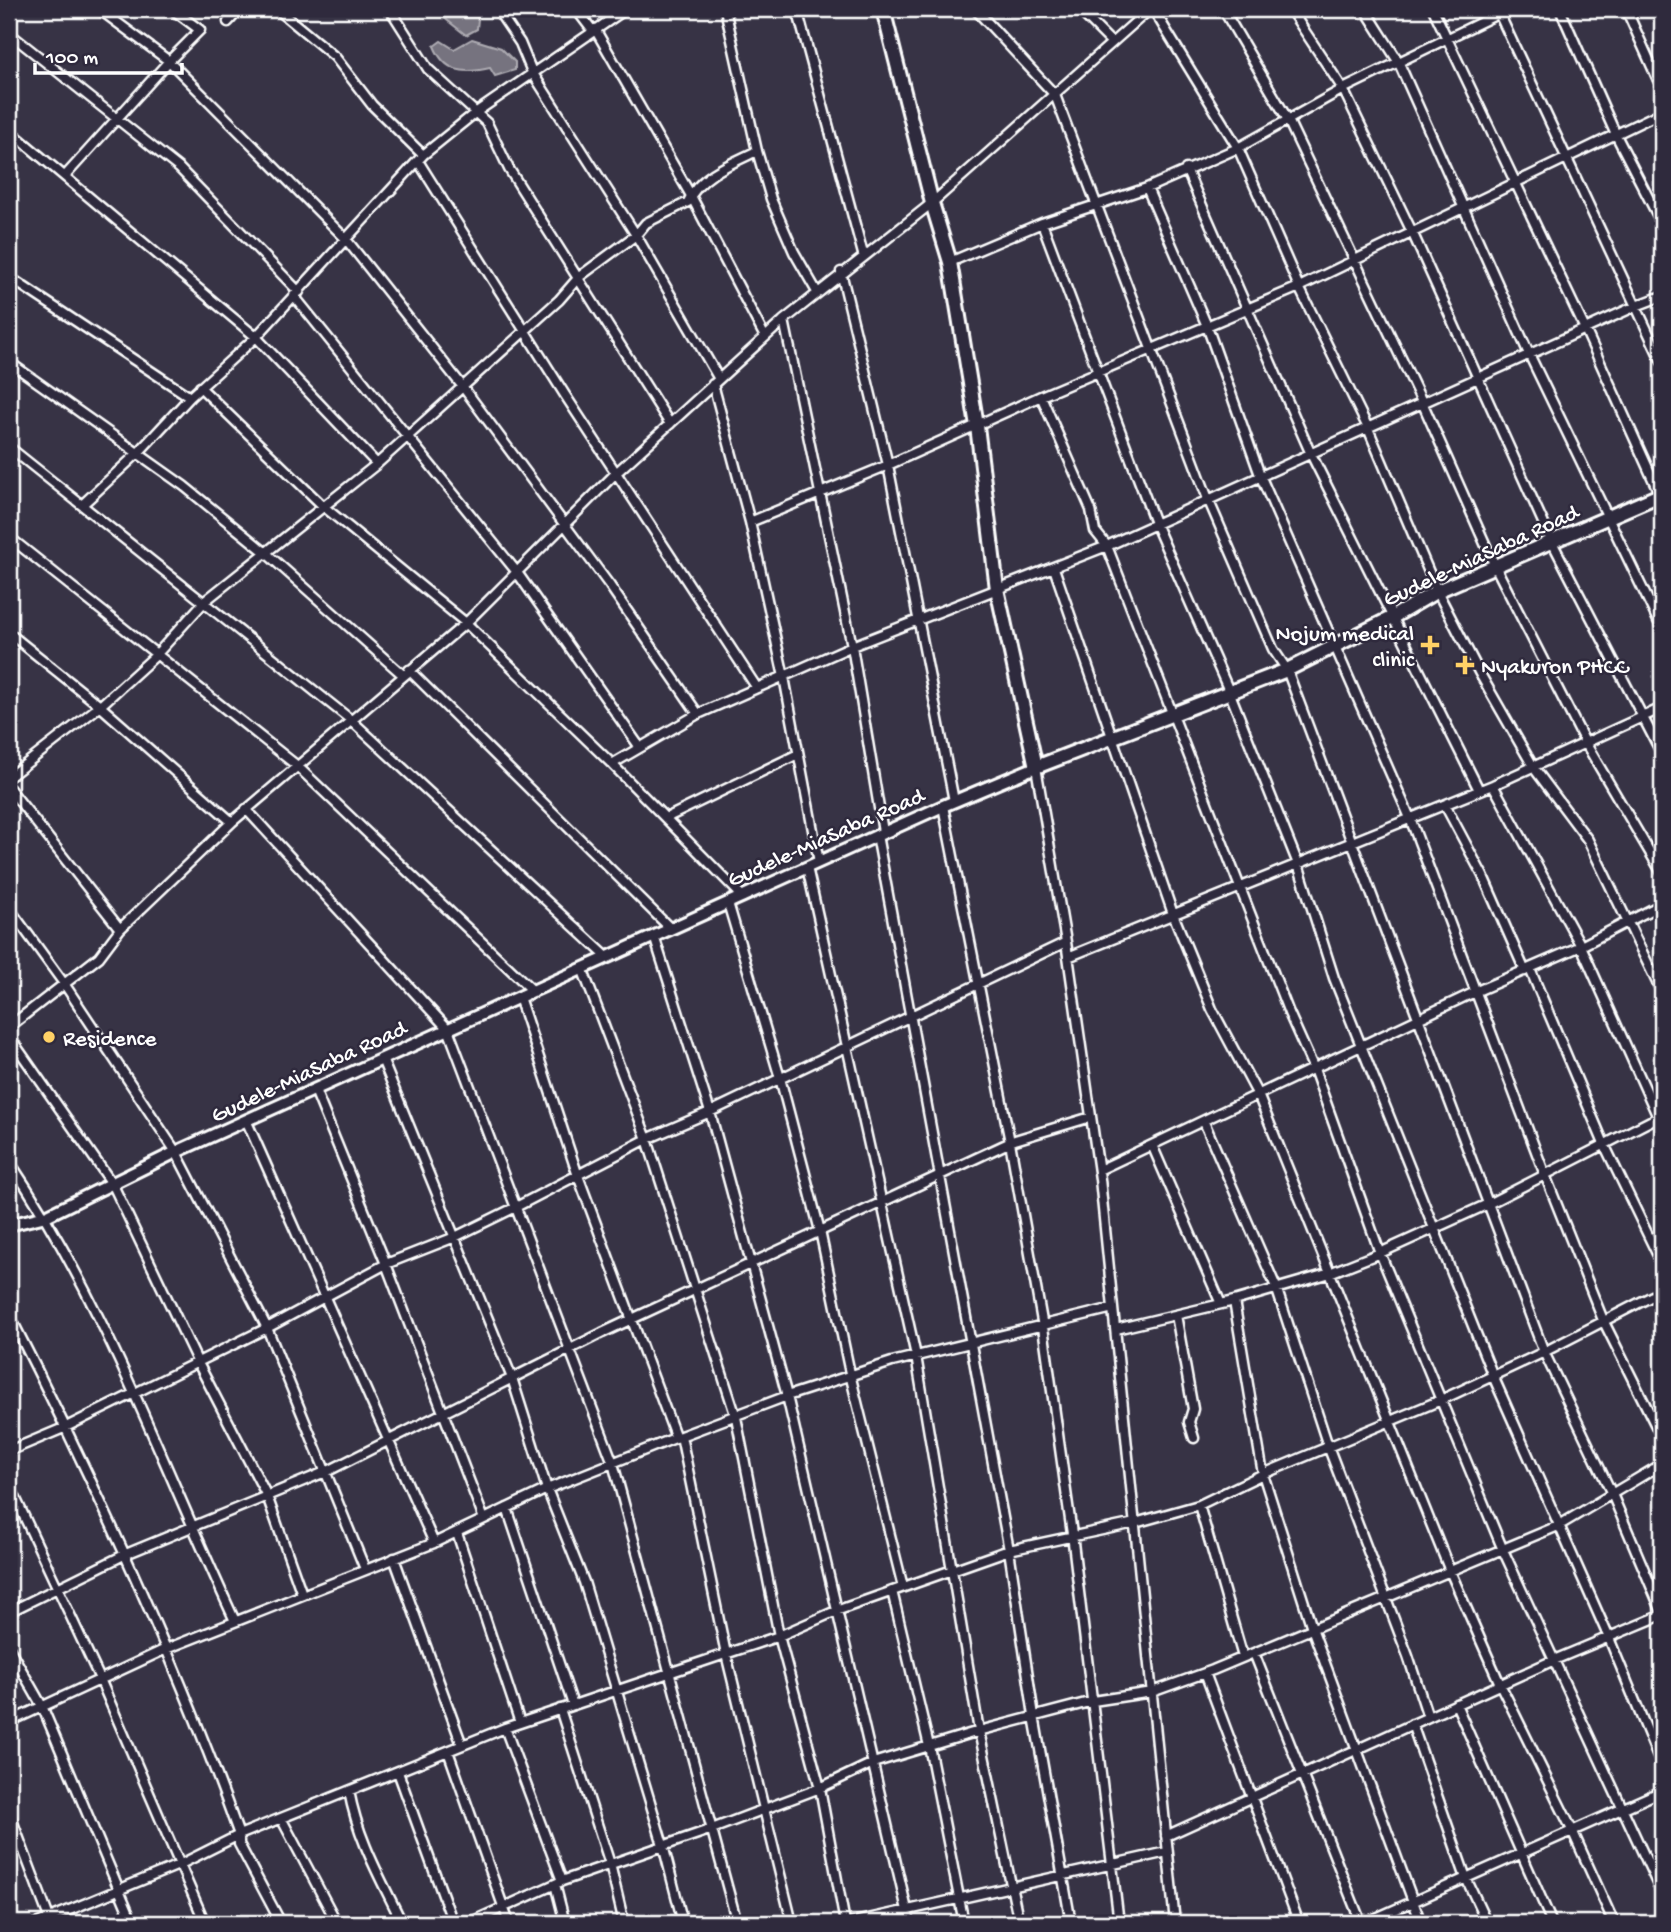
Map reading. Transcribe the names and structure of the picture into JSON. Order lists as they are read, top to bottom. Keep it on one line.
{"streets":{"main road":["Gudele-MiaSaba Road"]},"places":{"health":["Nojum medical clinic","Nyakuron PHCC"],"other":["Residence"]},"scale_bar":"100 m"}
